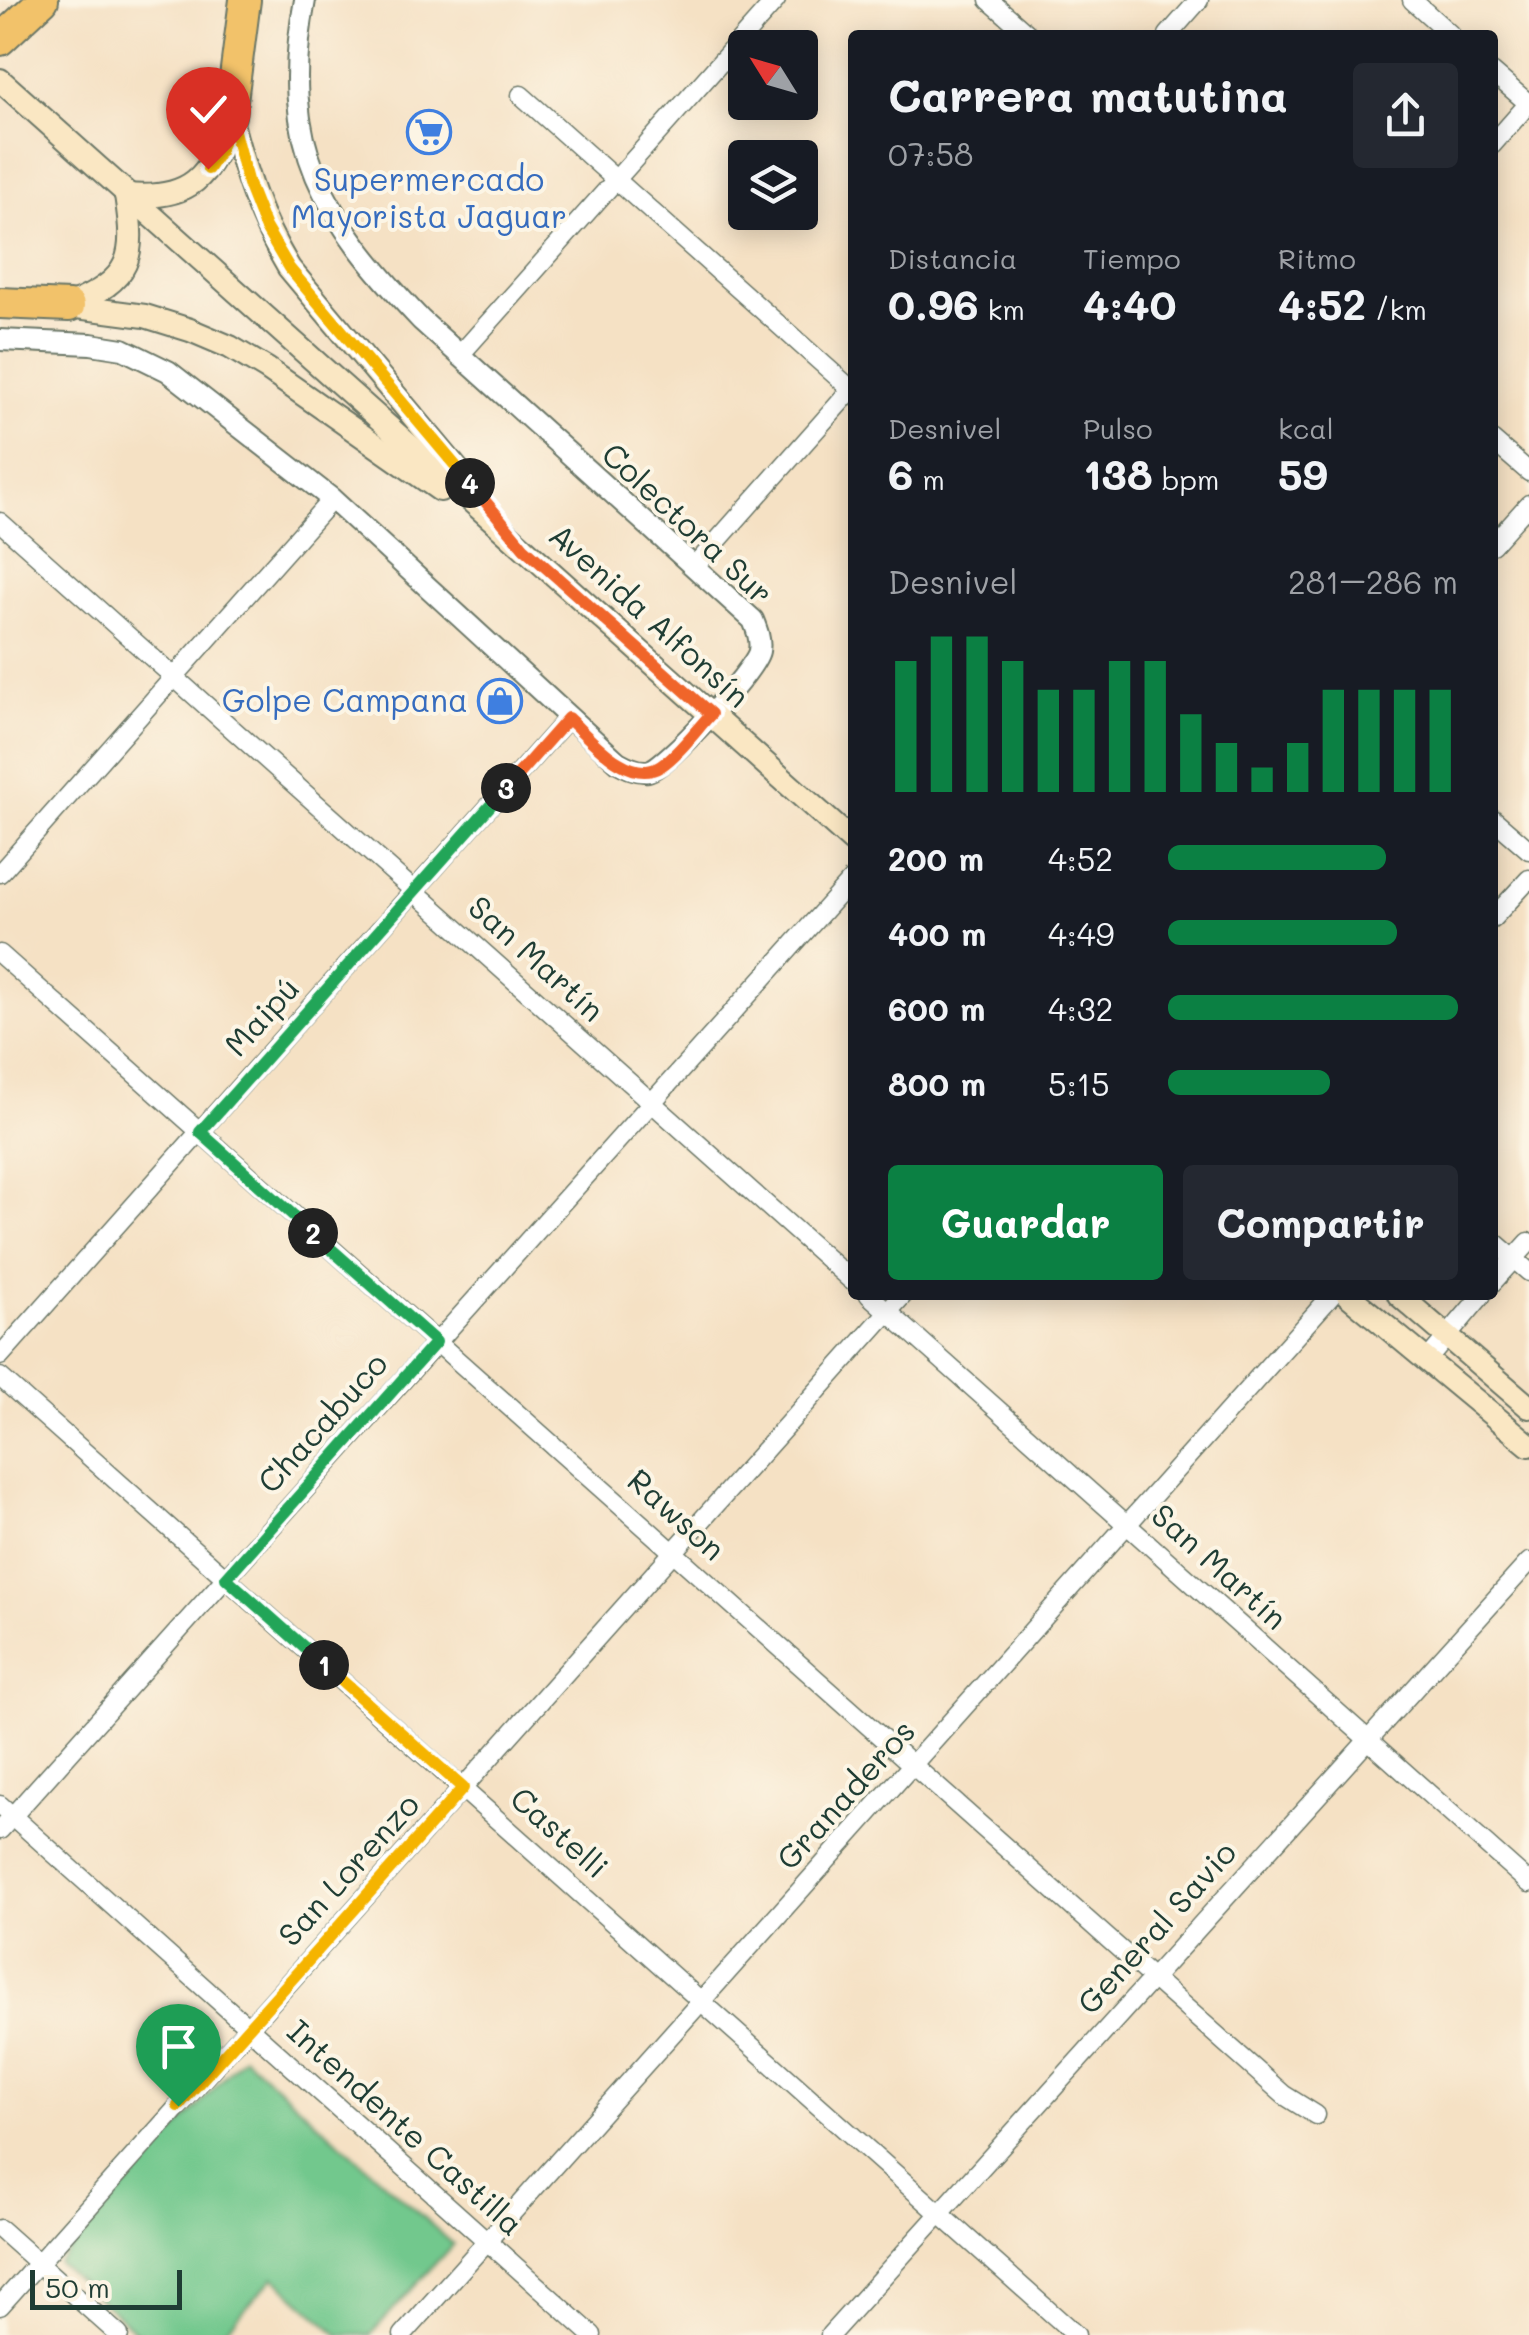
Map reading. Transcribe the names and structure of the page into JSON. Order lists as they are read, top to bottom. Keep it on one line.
{"streets":{"main road":["Avenida Alfonsín"],"street":["Colectora Sur","San Martín","Maipú","Chacabuco","Rawson","Granaderos","Castelli","San Lorenzo","General Savio","Intendente Castilla"]},"crossings":[["Colectora Sur","Avenida Alfonsín"],["Colectora Sur","Maipú"],["San Martín","Maipú"],["San Martín","Chacabuco"],["San Martín","Granaderos"],["San Martín","San Lorenzo"],["San Martín","General Savio"],["Maipú","Rawson"],["Chacabuco","Rawson"],["Chacabuco","Castelli"],["Chacabuco","Intendente Castilla"],["Rawson","Granaderos"],["Rawson","San Lorenzo"],["Rawson","General Savio"],["Granaderos","Castelli"],["Granaderos","Intendente Castilla"],["Castelli","San Lorenzo"],["Castelli","General Savio"],["San Lorenzo","Intendente Castilla"]],"places":{"supermarket":["Supermercado Mayorista Jaguar"],"shop":["Golpe Campana"]},"scale_bar":"50 m","north":"top left","page":{"heading":["Carrera matutina","07:58"],"stats":[["Distancia","0.96 km"],["Tiempo","4:40"],["Ritmo","4:52 /km"],["Desnivel","6 m"],["Pulso","138 bpm"],["kcal","59"]],"pins":["4","3","2","1"],"chart":["Desnivel","281–286 m"],"list":[{"name":"200 m","note":"4:52"},{"name":"400 m","note":"4:49"},{"name":"600 m","note":"4:32"},{"name":"800 m","note":"5:15"}],"buttons":["Guardar","Compartir"],"scale":"50 m"}}
